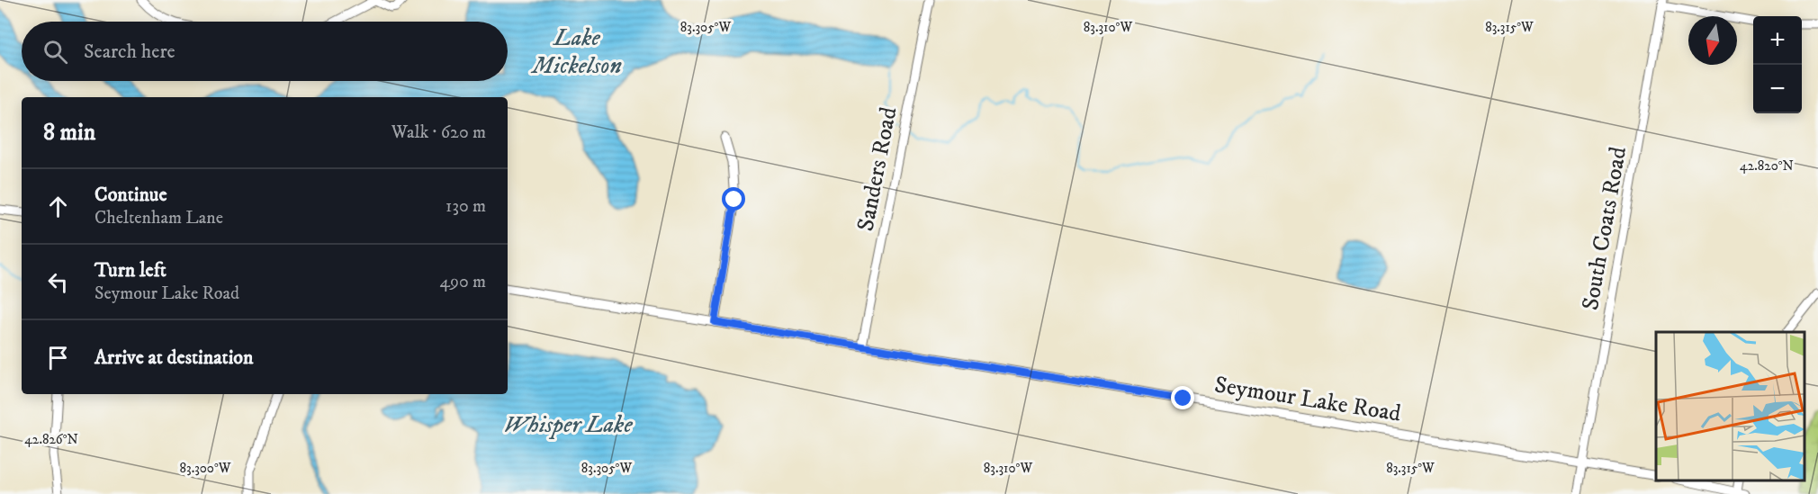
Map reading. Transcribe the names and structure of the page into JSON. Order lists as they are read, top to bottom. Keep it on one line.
{"streets":{"street":["Sanders Road","South Coats Road","Seymour Lake Road"]},"crossings":[["Sanders Road","Seymour Lake Road"],["South Coats Road","Seymour Lake Road"]],"water":["Lake Mickelson","Whisper Lake"],"north":"bottom","page":{"map_buttons":["+","−"],"search":"Search here","heading":["8 min","Walk · 620 m"],"list":[["Continue","Cheltenham Lane","130 m"],["Turn left","Seymour Lake Road","490 m"],"Arrive at destination"]},"coordinates":["83.305°W","83.310°W","83.315°W","42.820°N","42.826°N","83.300°W"]}
